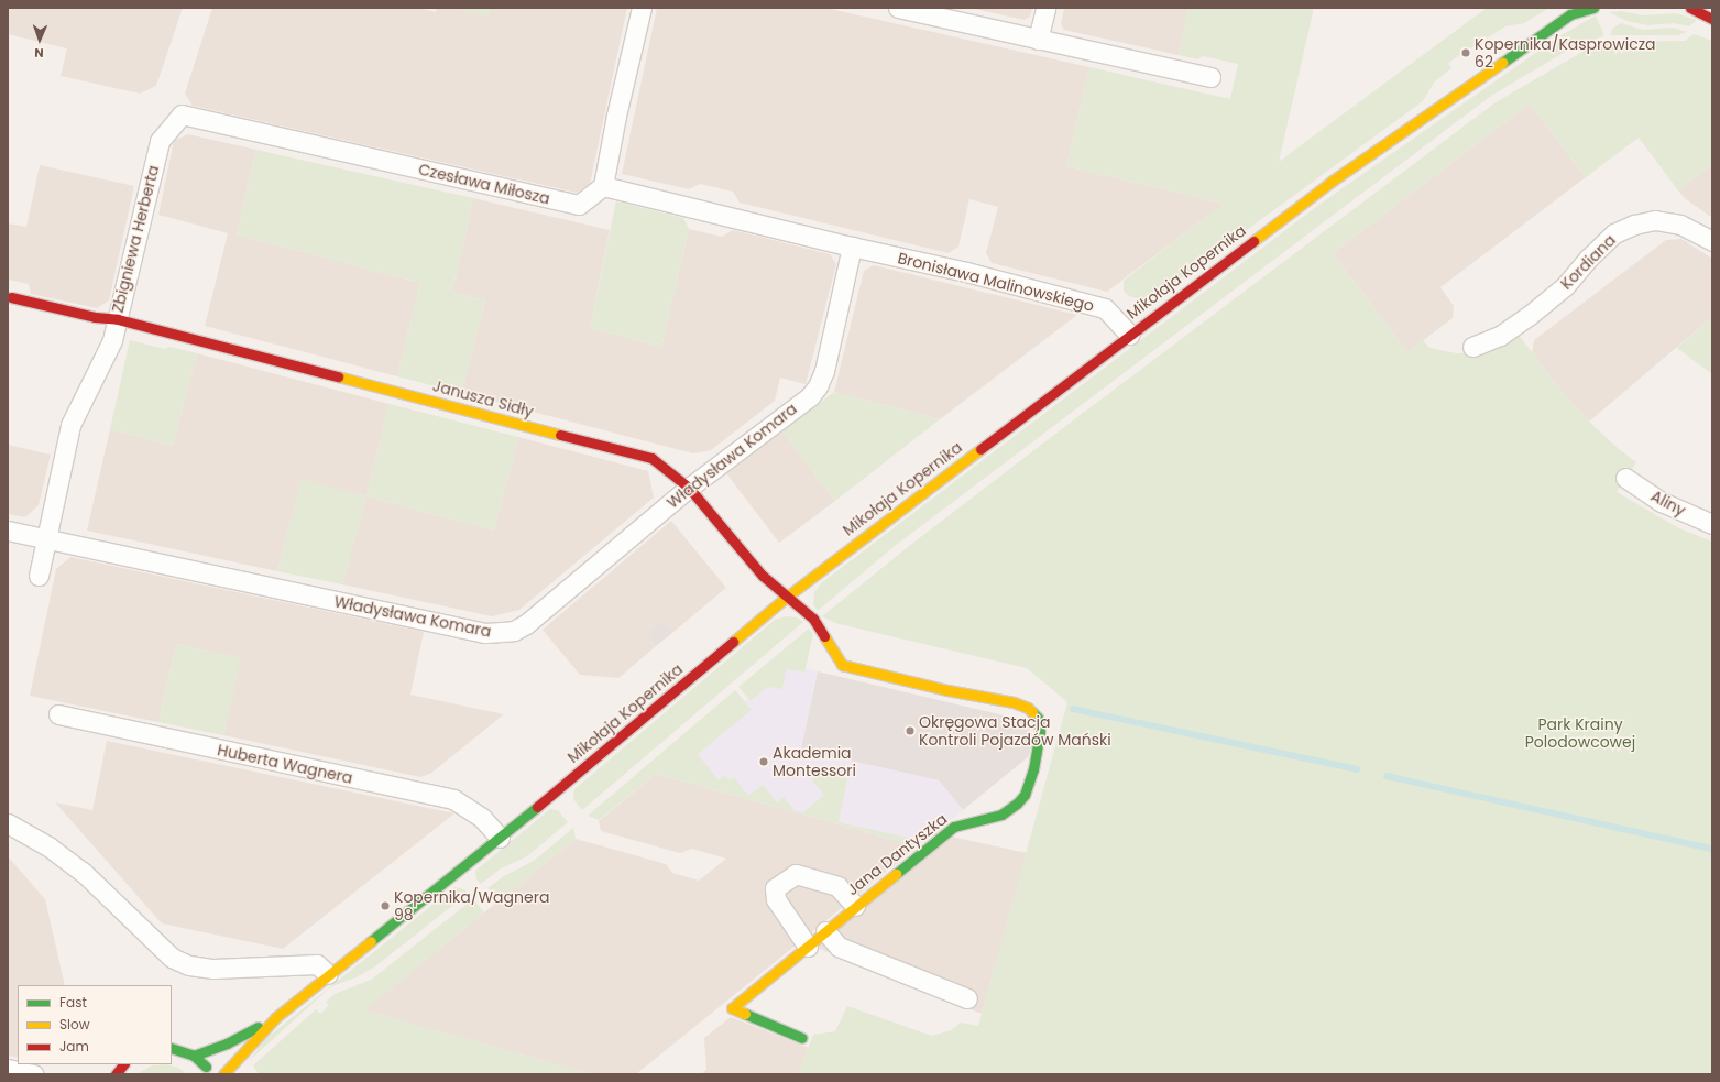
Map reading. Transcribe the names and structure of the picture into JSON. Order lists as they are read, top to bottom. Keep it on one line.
{"streets":{"street":["Czesława Miłosza","Zbigniewa Herberta","Kordiana","Mikołaja Kopernika","Bronisława Malinowskiego","Janusza Sidły","Władysława Komara","Aliny","Huberta Wagnera","Jana Dantyszka"]},"crossings":[["Czesława Miłosza","Zbigniewa Herberta"],["Czesława Miłosza","Bronisława Malinowskiego"],["Zbigniewa Herberta","Janusza Sidły"],["Mikołaja Kopernika","Bronisława Malinowskiego"],["Mikołaja Kopernika","Janusza Sidły"],["Mikołaja Kopernika","Huberta Wagnera"],["Mikołaja Kopernika","Jana Dantyszka"],["Bronisława Malinowskiego","Władysława Komara"],["Janusza Sidły","Władysława Komara"],["Janusza Sidły","Jana Dantyszka"]],"parks":["Park Krainy Polodowcowej"],"places":["Kopernika/Kasprowicza 62","Okręgowa Stacja Kontroli Pojazdów Mański","Akademia Montessori","Kopernika/Wagnera 98"],"legend":["Fast","Slow","Jam"],"north":"bottom"}
